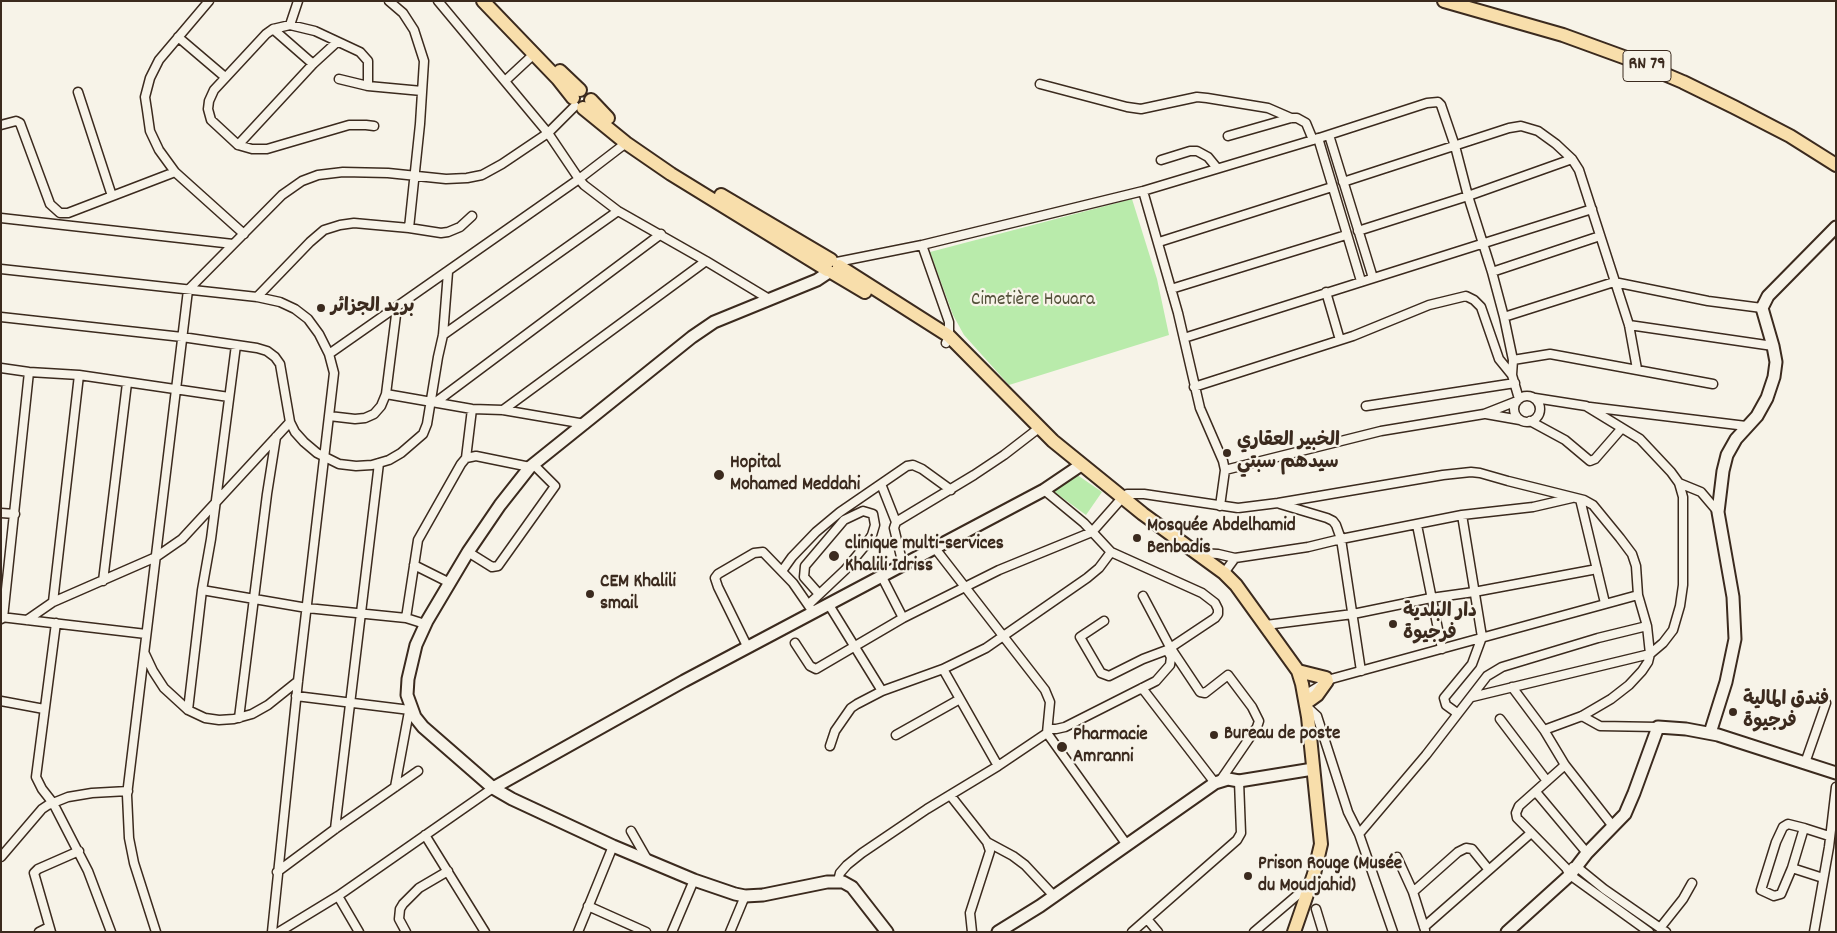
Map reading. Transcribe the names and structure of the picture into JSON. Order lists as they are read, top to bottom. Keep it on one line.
{"streets":{"main road":["RN 79"]},"parks":["Cimetière Houara"],"places":["بريد الجزائر","الخبير العقاري سيدهم سبتي","Hopital Mohamed Meddahi","Mosquée Abdelhamid Benbadis","clinique multi-services Khalili Idriss","CEM Khalili smail","دار البلدية فرجيوة","فندق المالية فرجيوة","Bureau de poste","Pharmacie Amranni","Prison Rouge (Musée du Moudjahid)"]}
